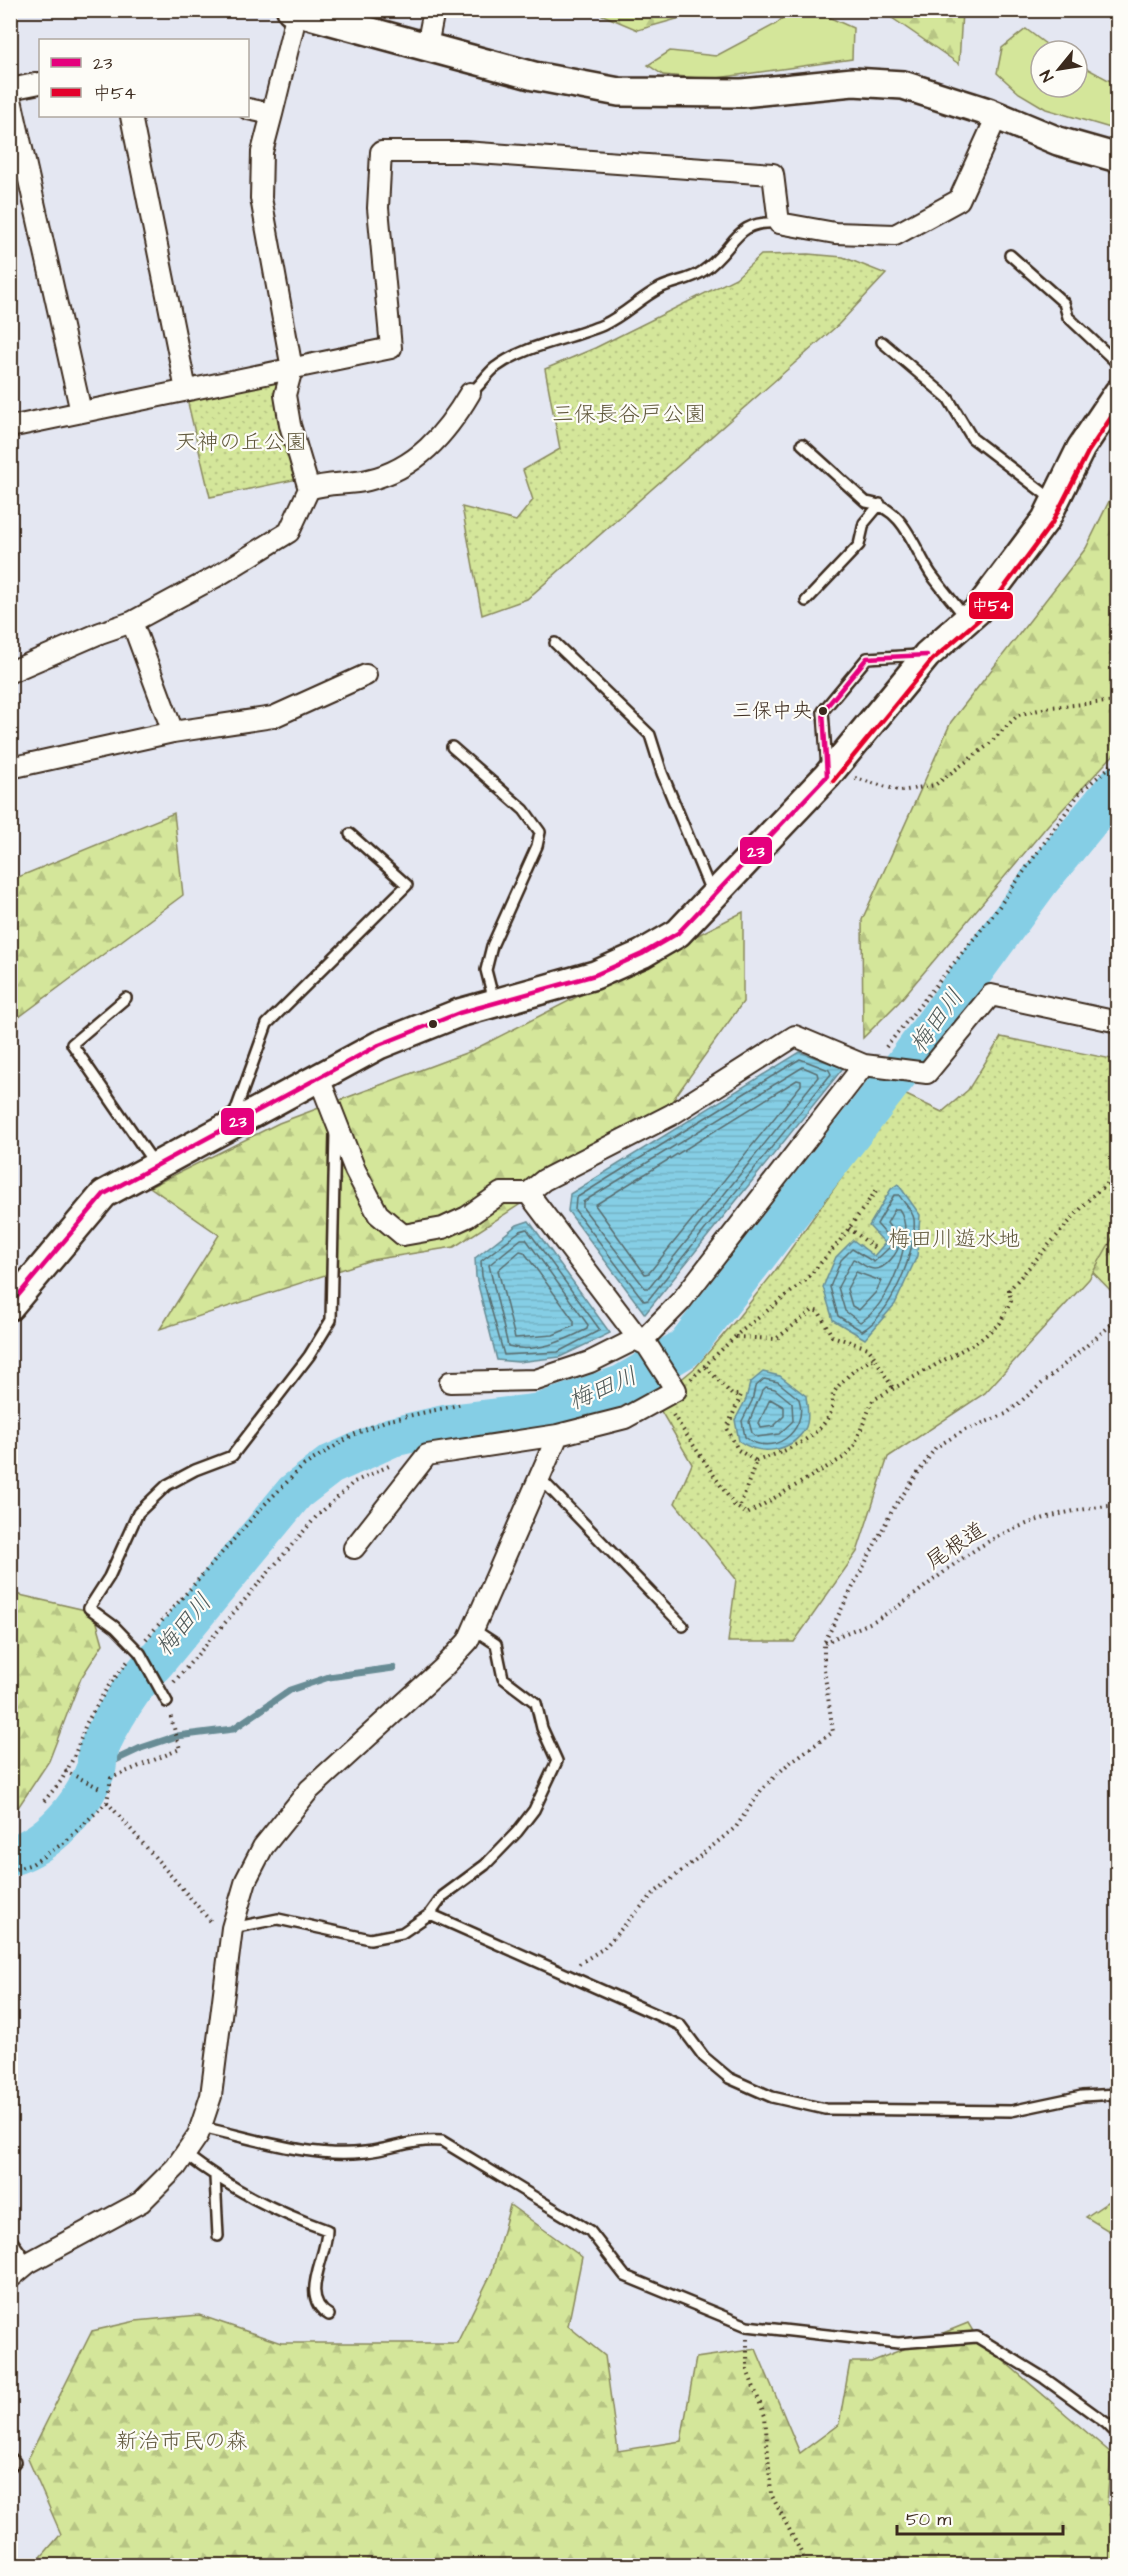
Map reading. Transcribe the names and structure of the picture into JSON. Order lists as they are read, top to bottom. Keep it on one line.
{"streets":{"path":["尾根道"]},"water":["梅田川"],"parks":["三保長谷戸公園","天神の丘公園","梅田川遊水地","新治市民の森"],"places":["三保中央"],"lines":["transit line 中54","transit line 23"],"legend":["23","中54"],"scale_bar":"50 m","north":"bottom left"}
